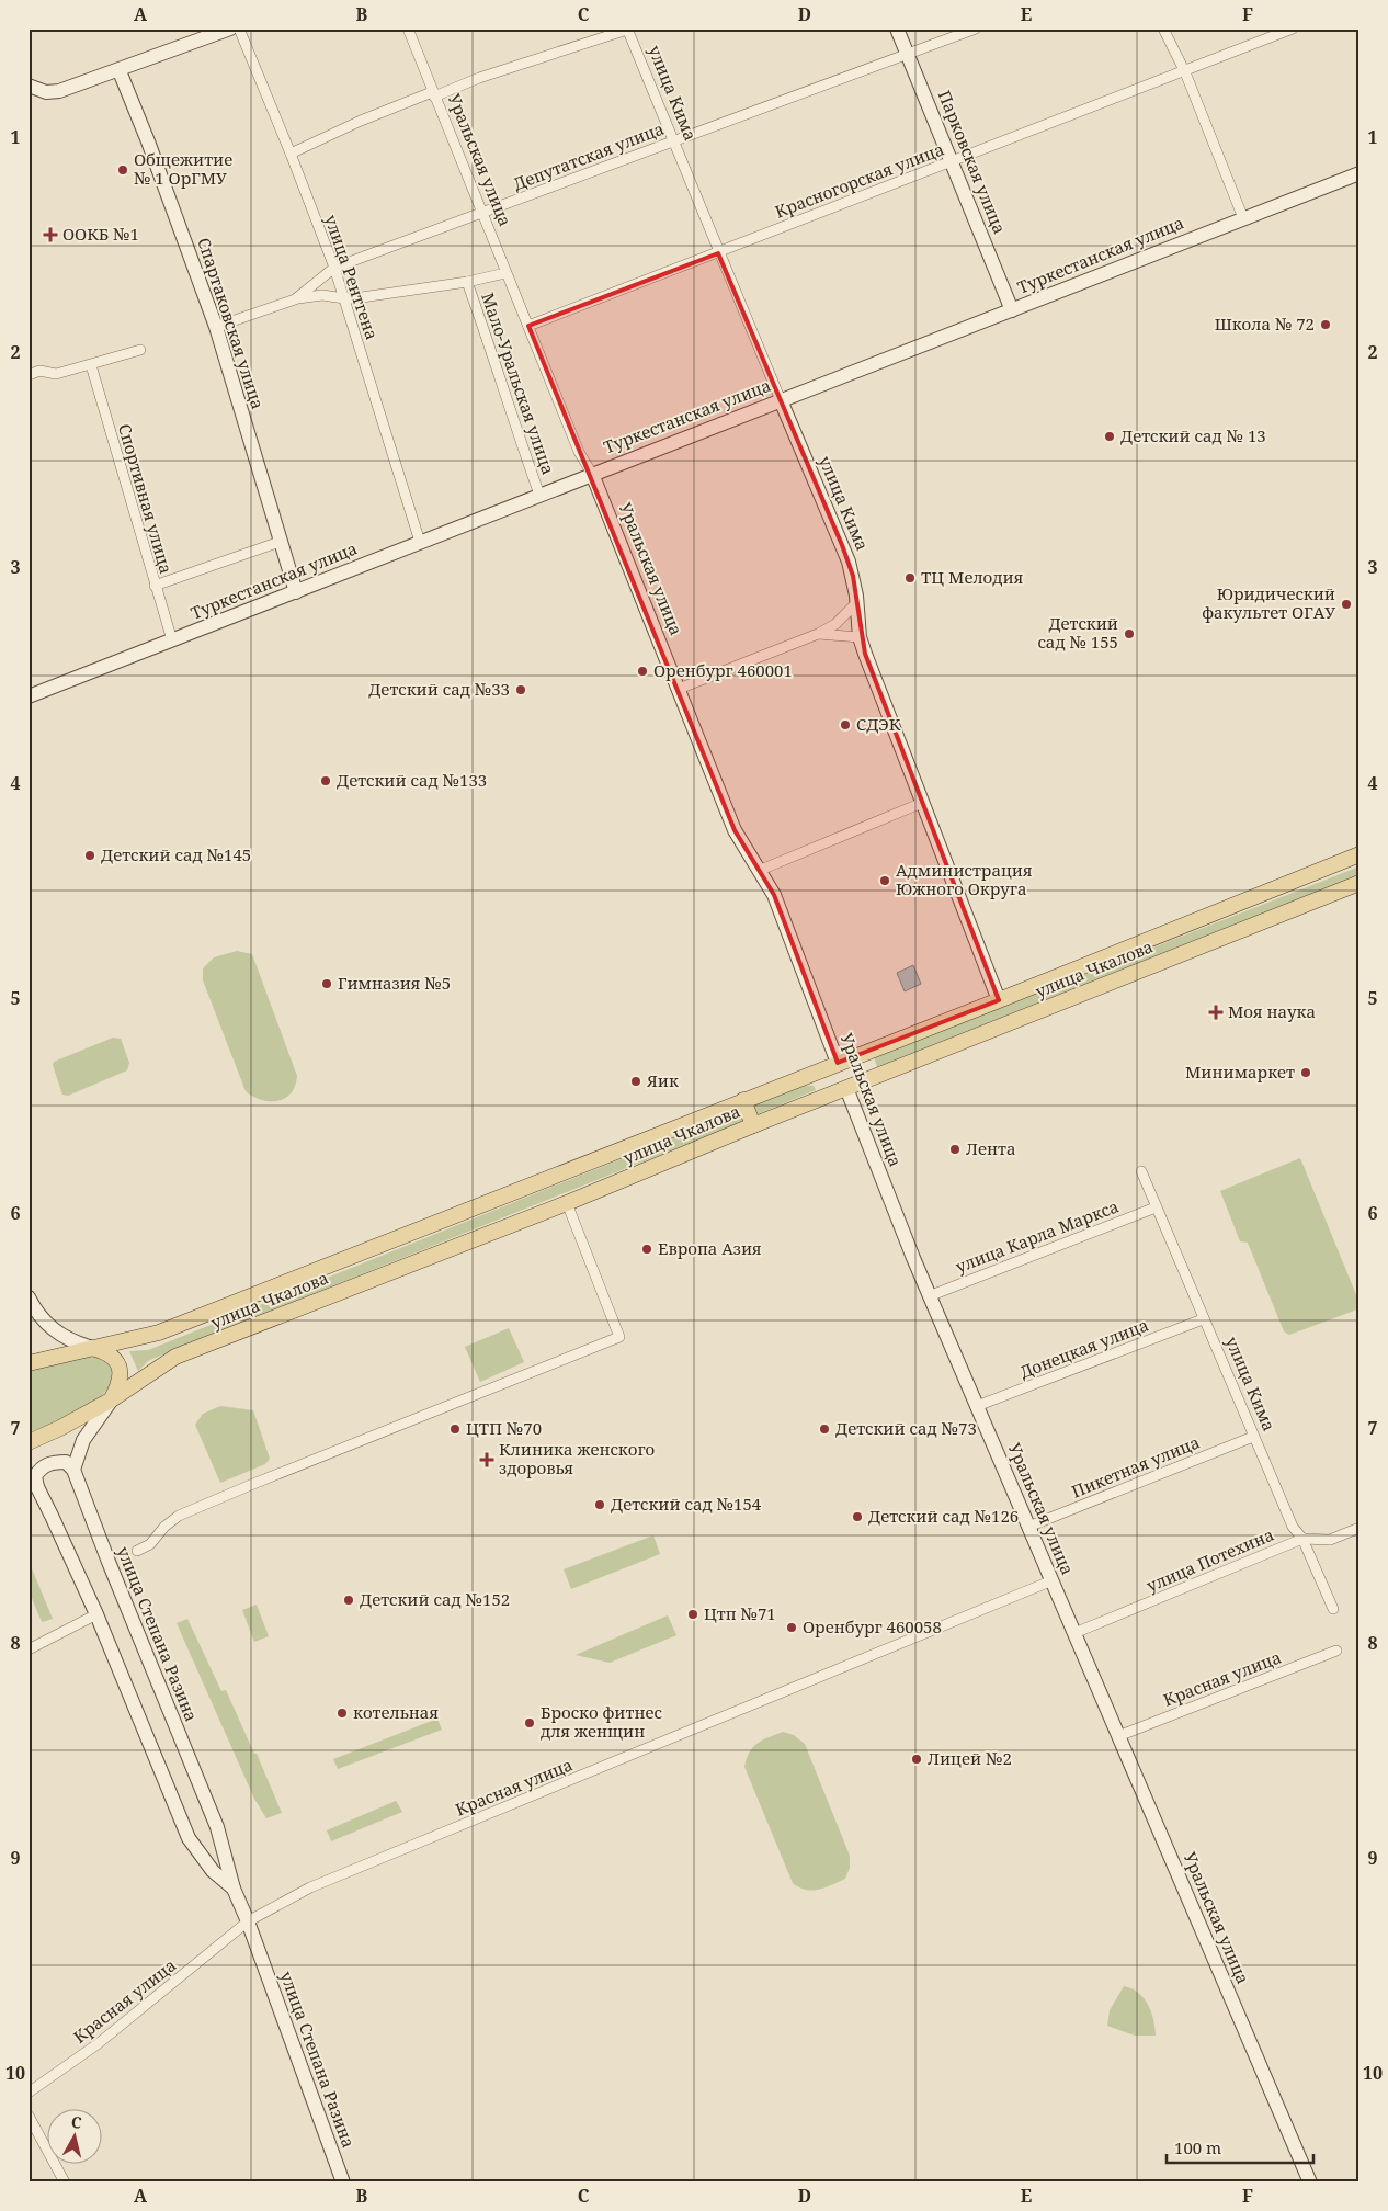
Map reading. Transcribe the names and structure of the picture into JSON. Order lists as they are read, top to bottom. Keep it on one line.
{"streets":{"main road":["Уральская улица","улица Чкалова"],"street":["улица Кима","Депутатская улица","Парковская улица","Красногорская улица","Туркестанская улица","улица Рентгена","Спартаковская улица","Мало-Уральская улица","Спортивная улица","улица Карла Маркса","Донецкая улица","Пикетная улица","улица Потехина","улица Степана Разина","Красная улица"]},"crossings":[["улица Кима","Депутатская улица"],["улица Кима","Красногорская улица"],["улица Кима","Туркестанская улица"],["улица Кима","улица Чкалова"],["улица Кима","улица Карла Маркса"],["улица Кима","Донецкая улица"],["улица Кима","Пикетная улица"],["улица Кима","улица Потехина"],["Депутатская улица","Уральская улица"],["Депутатская улица","Парковская улица"],["Депутатская улица","улица Рентгена"],["Уральская улица","Красногорская улица"],["Уральская улица","Туркестанская улица"],["Уральская улица","улица Чкалова"],["Уральская улица","улица Карла Маркса"],["Уральская улица","Донецкая улица"],["Уральская улица","Пикетная улица"],["Уральская улица","улица Потехина"],["Уральская улица","Красная улица"],["Парковская улица","Красногорская улица"],["Парковская улица","Туркестанская улица"],["Туркестанская улица","улица Рентгена"],["Туркестанская улица","Спартаковская улица"],["Туркестанская улица","Мало-Уральская улица"],["Туркестанская улица","Спортивная улица"],["улица Степана Разина","Красная улица"]],"places":{"other":["Общежитие № 1 ОрГМУ","Школа № 72","Детский сад № 13","ТЦ Мелодия","Юридический факультет ОГАУ","Детский сад № 155","Оренбург 460001","Детский сад №33","СДЭК","Детский сад №133","Детский сад №145","Администрация Южного Округа","Гимназия №5","Минимаркет","Яик","Лента","Европа Азия","ЦТП №70","Детский сад №73","Детский сад №154","Детский сад №126","Детский сад №152","Цтп №71","Оренбург 460058","котельная","Броско фитнес для женщин","Лицей №2"],"health":["ООКБ №1","Моя наука","Клиника женского здоровья"]},"scale_bar":"100 m","north":"top","grid":{"columns":["A","B","C","D","E","F"],"rows":["1","2","3","4","5","6","7","8","9","10"]}}
